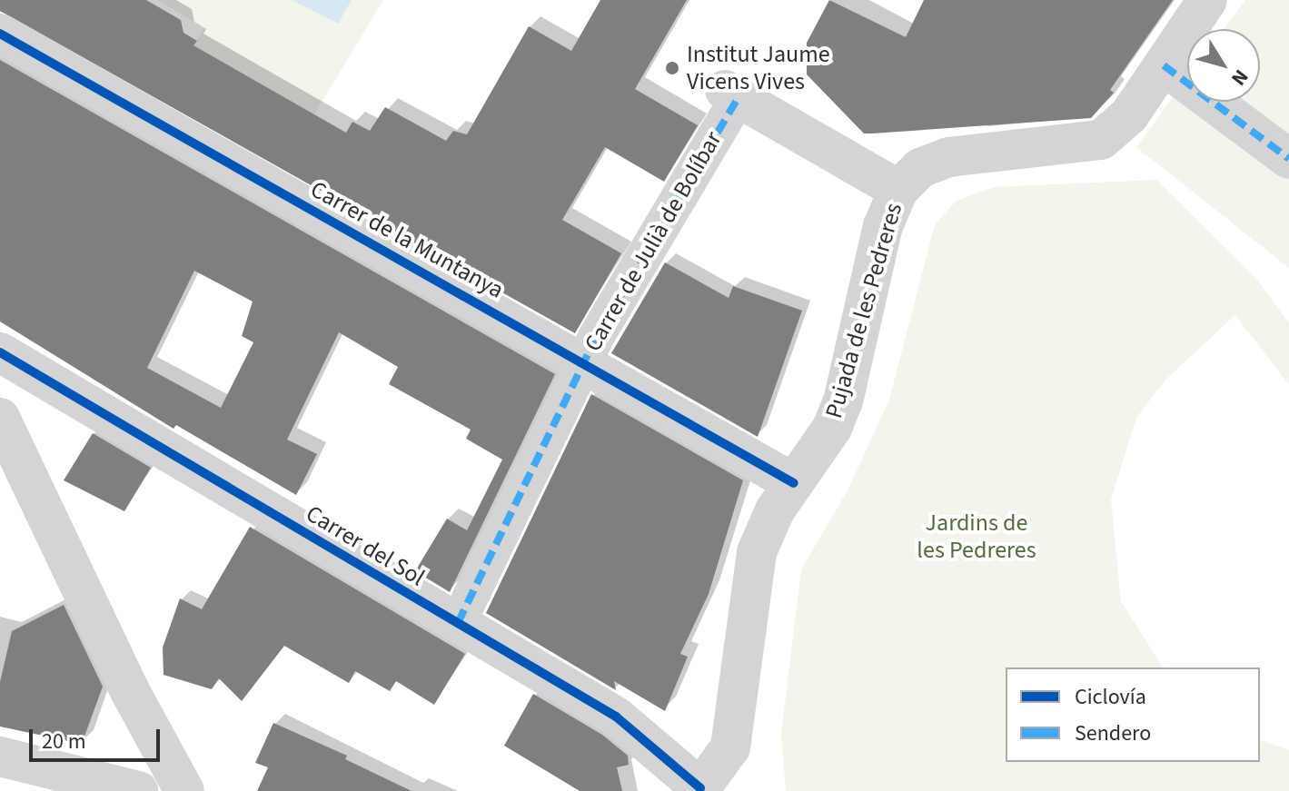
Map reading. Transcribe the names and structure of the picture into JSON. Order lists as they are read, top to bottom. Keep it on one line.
{"streets":{"street":["Carrer de la Muntanya","Carrer de Julià de Bolíbar","Pujada de les Pedreres","Carrer del Sol"]},"crossings":[["Carrer de la Muntanya","Carrer de Julià de Bolíbar"],["Carrer de la Muntanya","Pujada de les Pedreres"],["Carrer de Julià de Bolíbar","Carrer del Sol"],["Pujada de les Pedreres","Carrer del Sol"]],"parks":["Jardins de les Pedreres"],"places":["Institut Jaume Vicens Vives"],"legend":["Ciclovía","Sendero"],"scale_bar":"20 m","north":"bottom right"}
